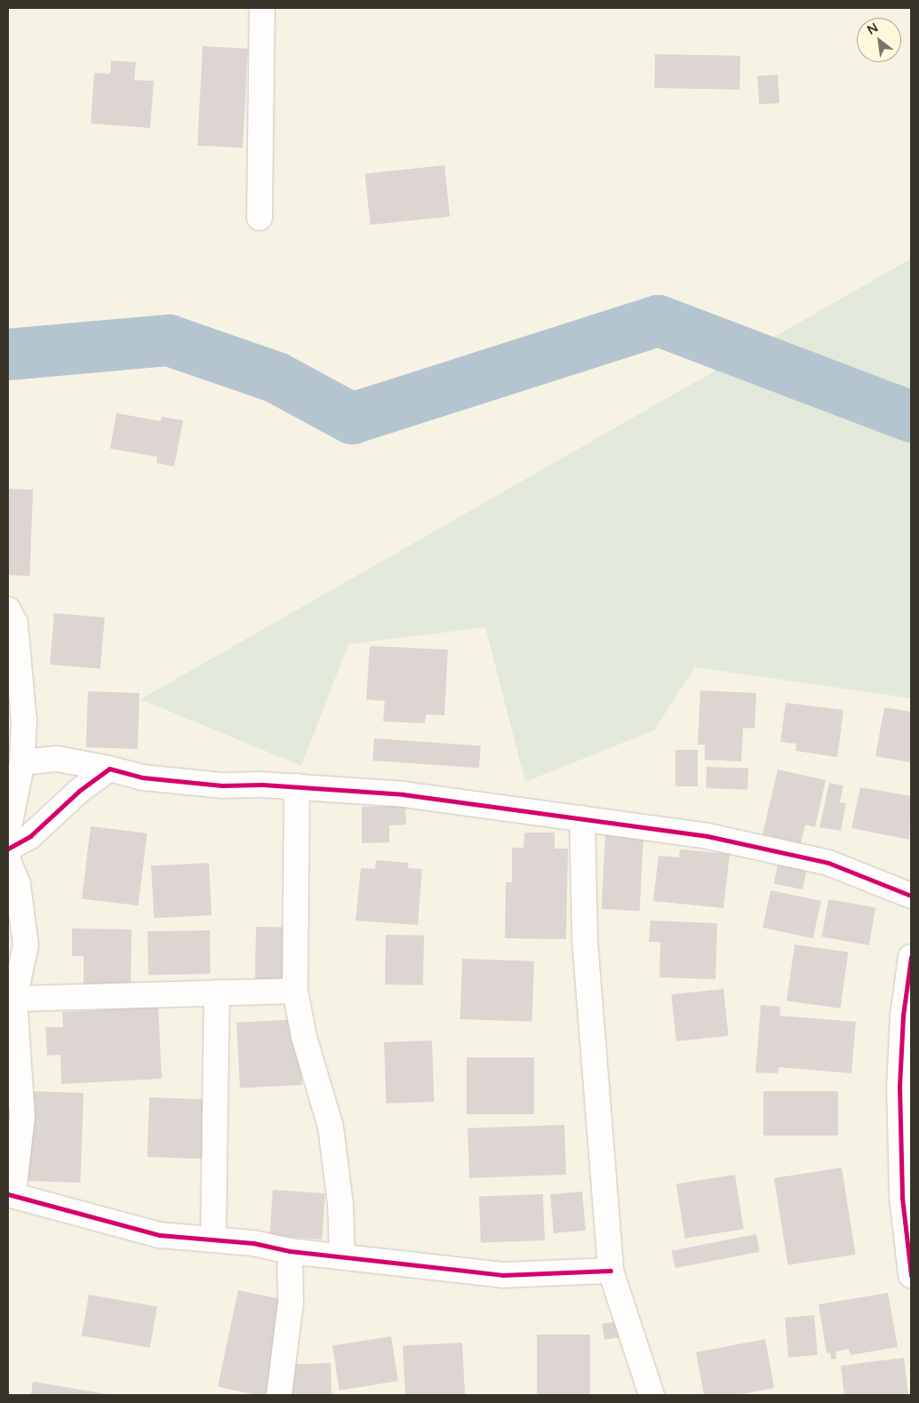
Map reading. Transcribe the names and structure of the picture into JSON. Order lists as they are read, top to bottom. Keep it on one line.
{"north":"top left"}
